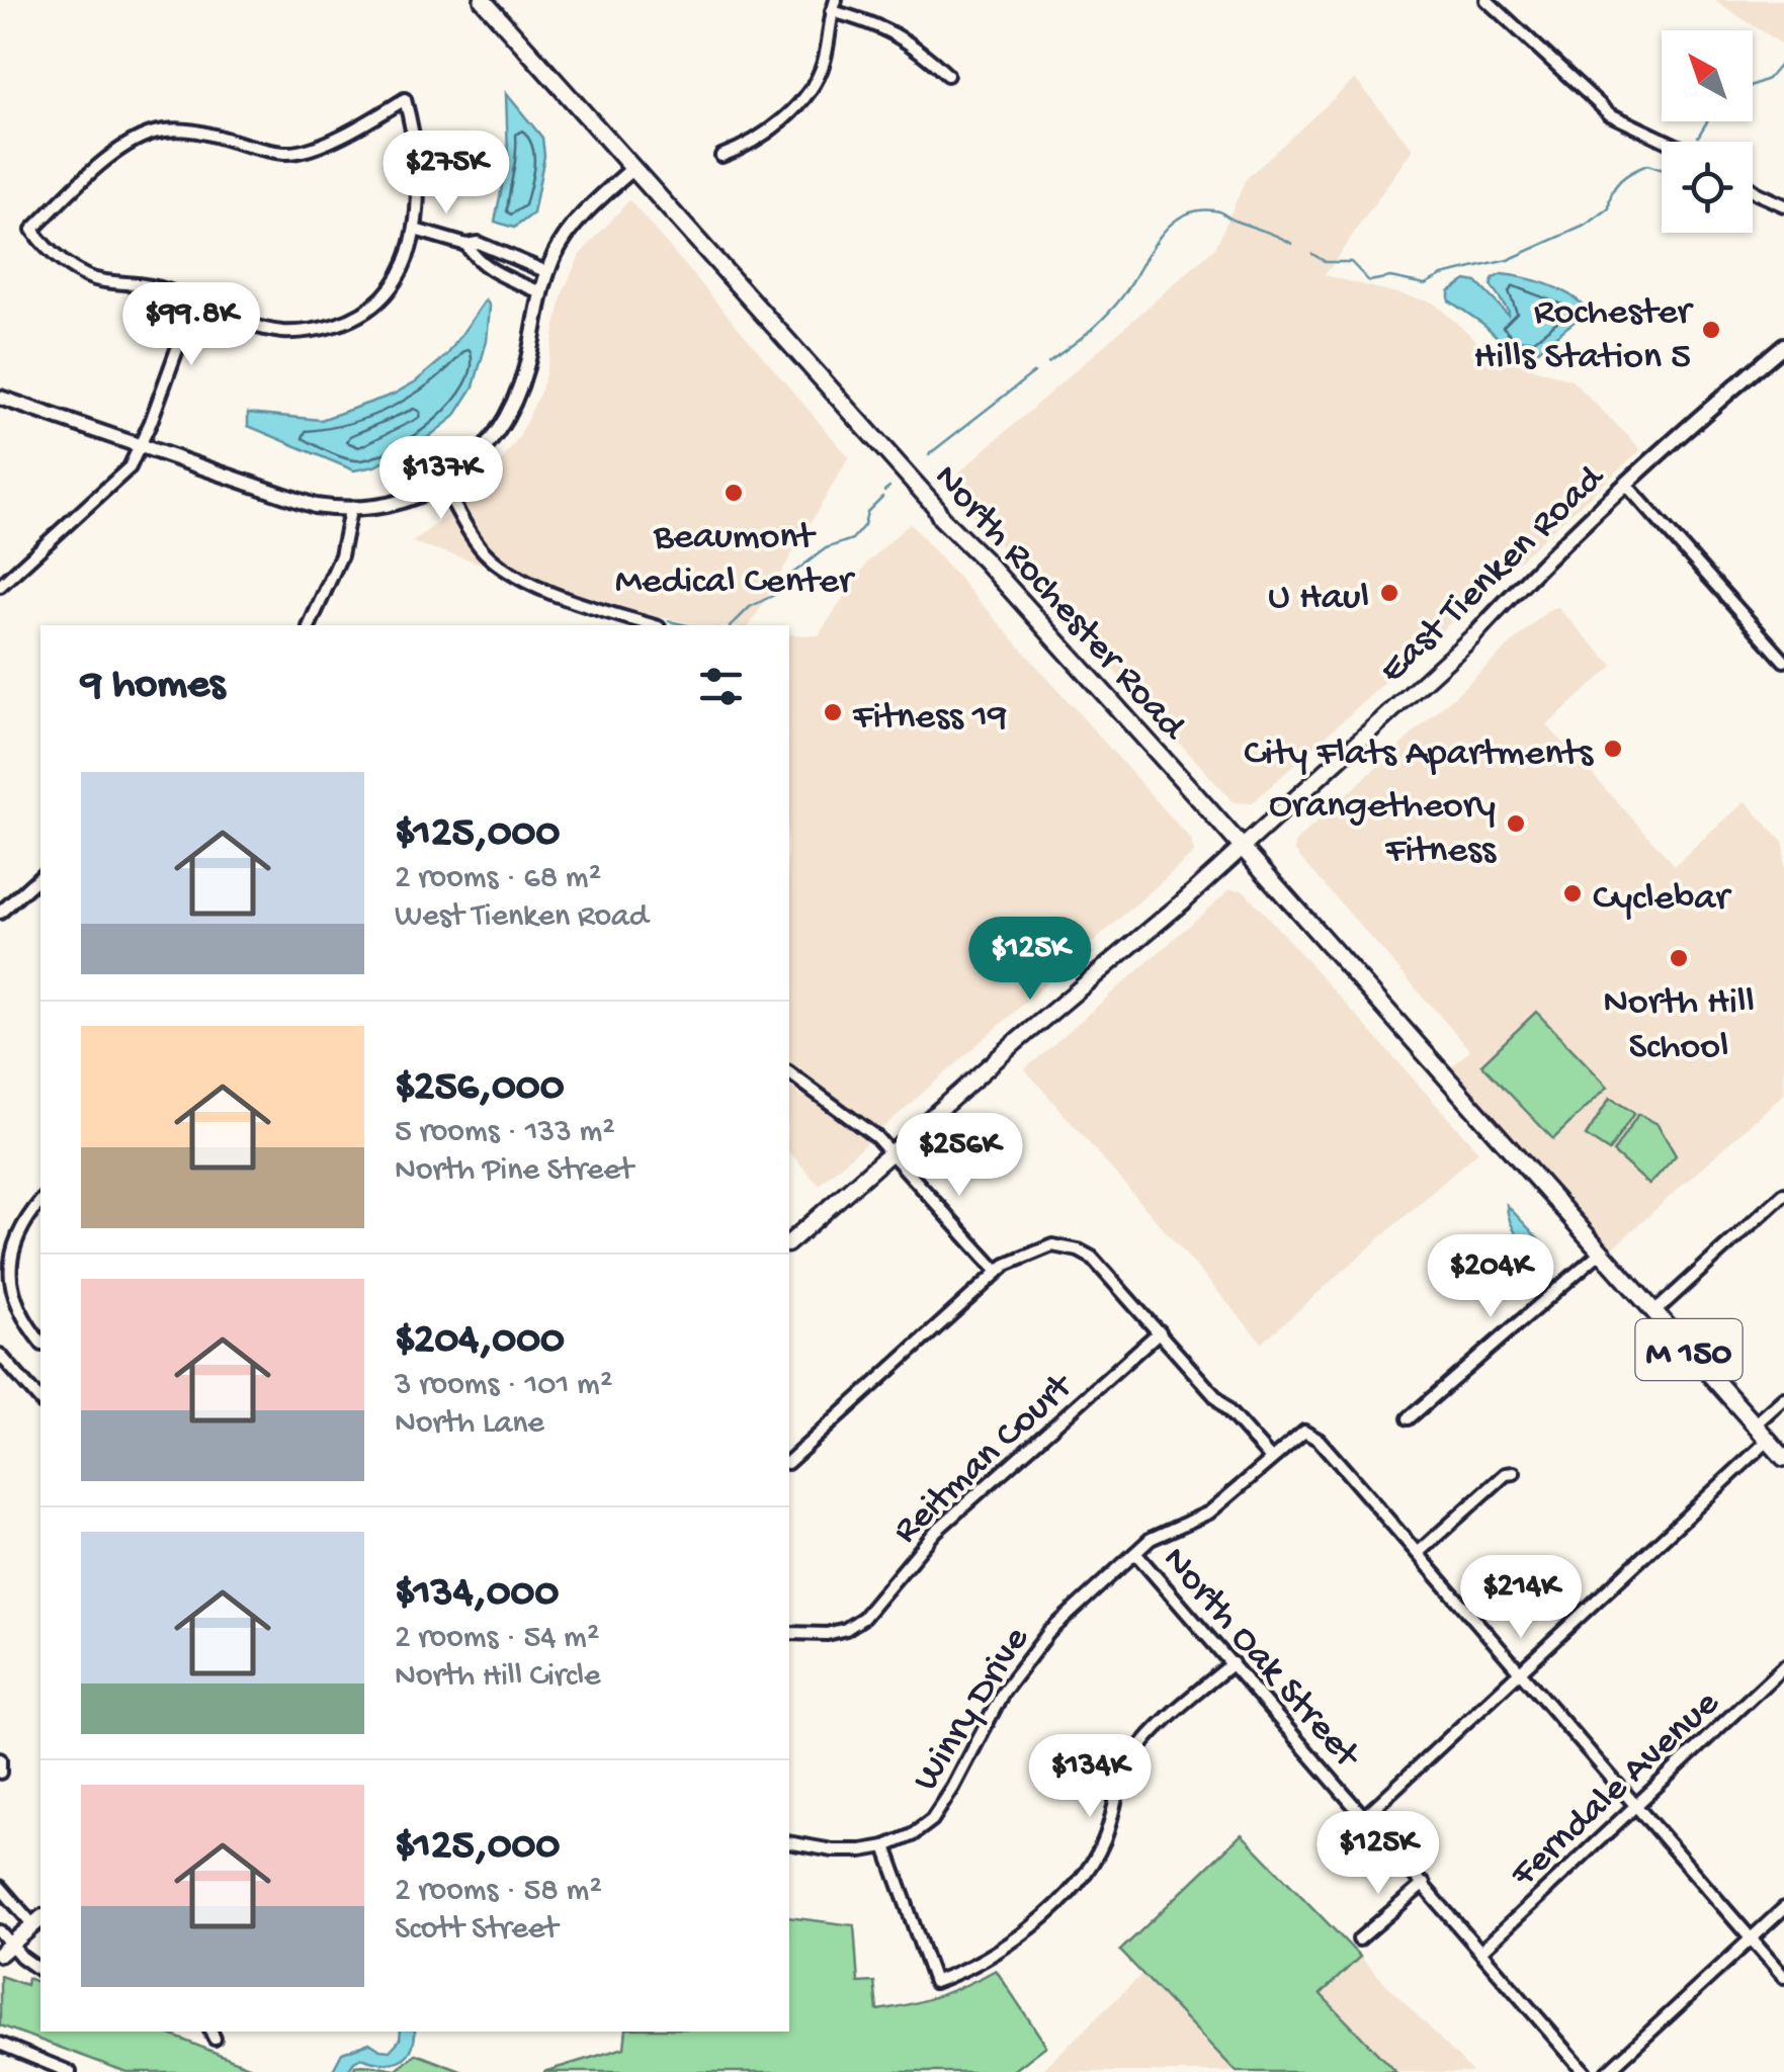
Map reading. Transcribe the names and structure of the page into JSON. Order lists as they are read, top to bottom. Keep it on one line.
{"streets":{"main road":["East Tienken Road","North Rochester Road","M 150"],"street":["Reitman Court","North Oak Street","Winry Drive","Ferndale Avenue"]},"crossings":[["East Tienken Road","North Rochester Road"],["North Rochester Road","M 150"],["North Oak Street","Winry Drive"],["North Oak Street","Ferndale Avenue"]],"places":["Rochester Hills Station 5","Beaumont Medical Center","U Haul","Fitness 19","City Flats Apartments","Orangetheory Fitness","Cyclebar","North Hill School"],"north":"top left","page":{"price":["$275K","$99.8K","$137K","$125K","$256K","$204K","$214K","$134K","$125K"],"heading":"9 homes","list":[{"name":"$125,000","note":"2 rooms · 68 m² · West Tienken Road"},{"name":"$256,000","note":"5 rooms · 133 m² · North Pine Street"},{"name":"$204,000","note":"3 rooms · 101 m² · North Lane"},{"name":"$134,000","note":"2 rooms · 54 m² · North Hill Circle"},{"name":"$125,000","note":"2 rooms · 58 m² · Scott Street"}]}}
